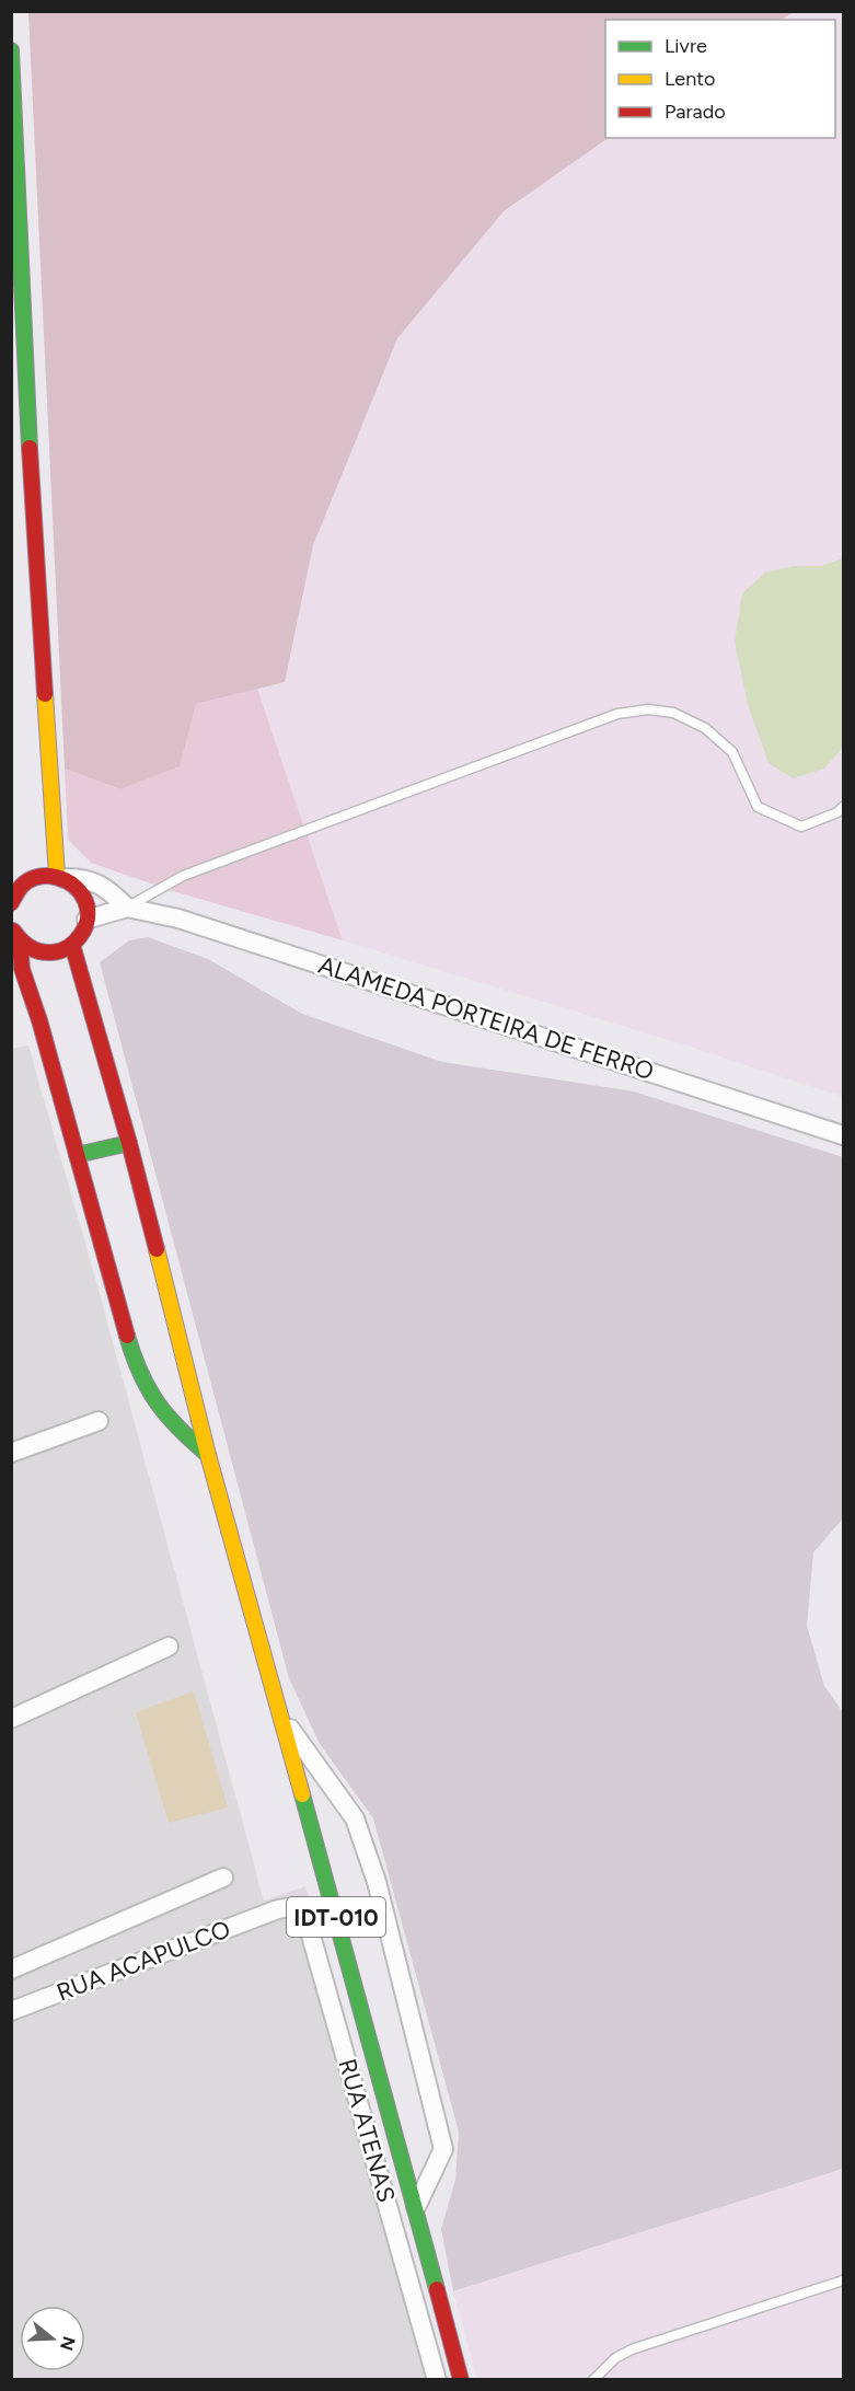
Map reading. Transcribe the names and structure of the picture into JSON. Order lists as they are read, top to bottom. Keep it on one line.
{"streets":{"main road":["IDT-010"],"street":["ALAMEDA PORTEIRA DE FERRO","RUA ACAPULCO","RUA ATENAS"]},"crossings":[["RUA ACAPULCO","RUA ATENAS"]],"legend":["Livre","Lento","Parado"],"north":"right"}
